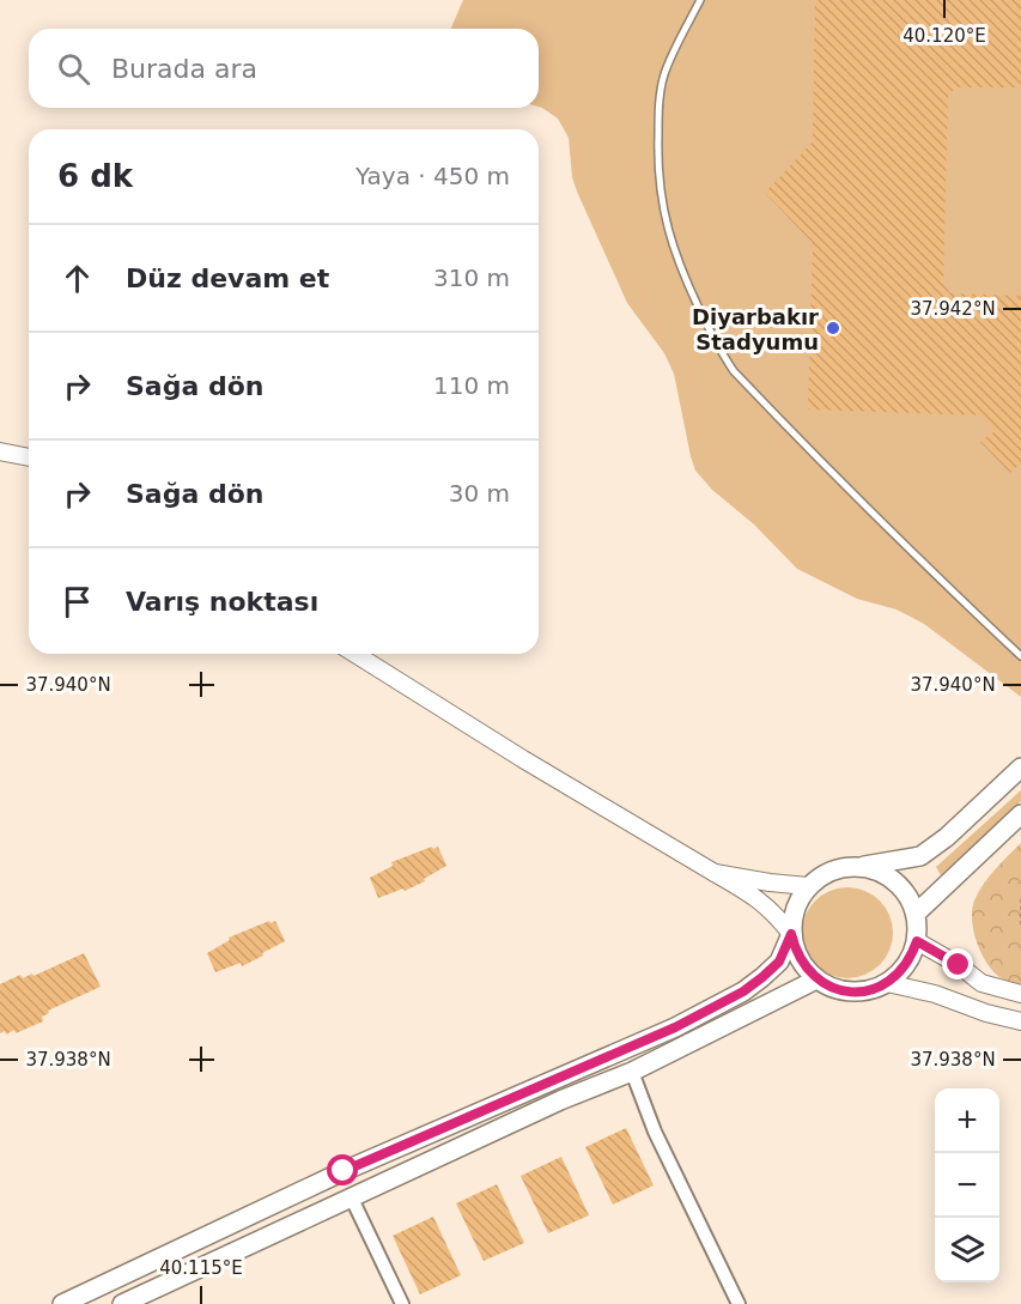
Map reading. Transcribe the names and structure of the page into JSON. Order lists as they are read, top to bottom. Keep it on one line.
{"places":["Diyarbakır Stadyumu"],"page":{"search":"Burada ara","heading":["6 dk","Yaya · 450 m"],"list":[["Düz devam et","310 m"],["Sağa dön","110 m"],["Sağa dön","30 m"],"Varış noktası"],"map_buttons":["+","−"]},"coordinates":["40.120°E","37.942°N","37.940°N","37.938°N","40.115°E"]}
